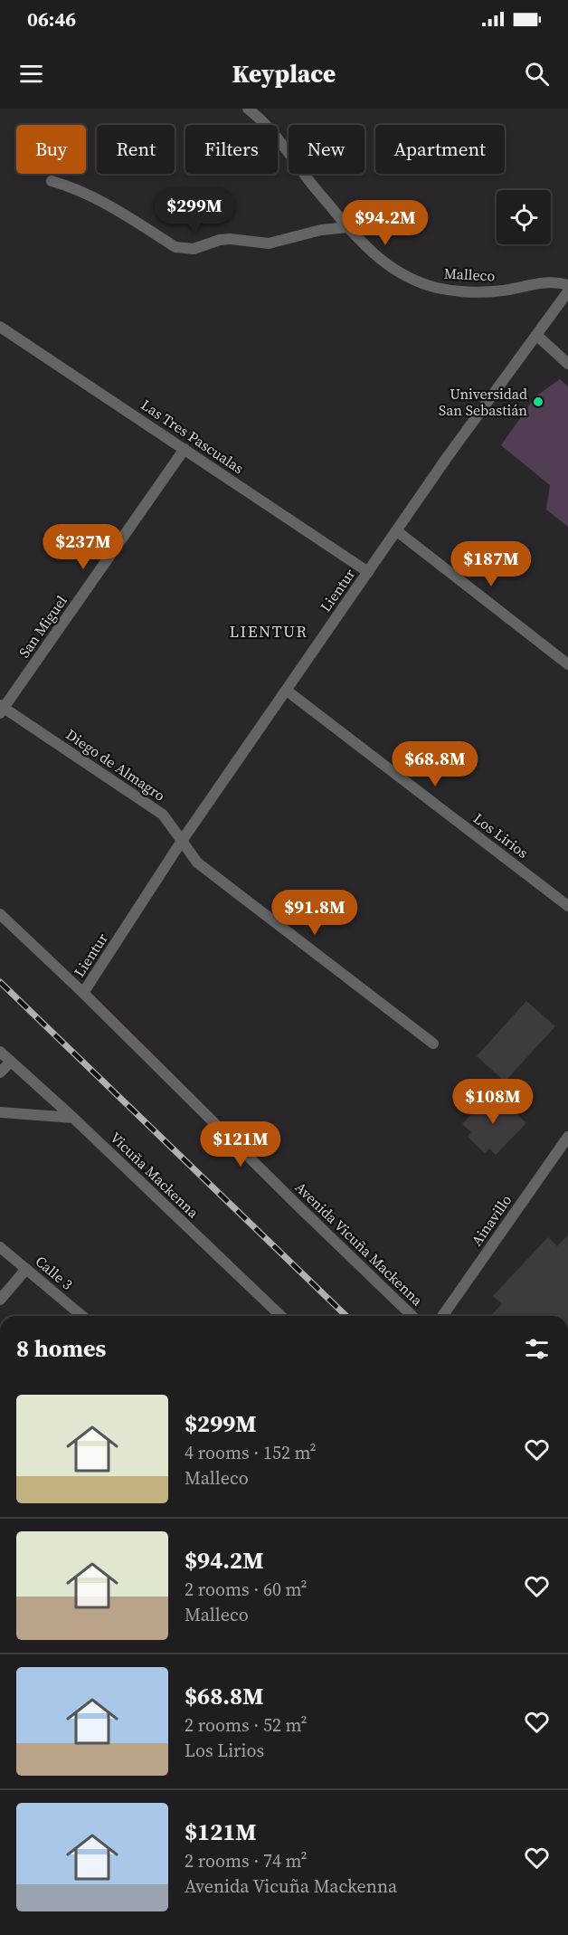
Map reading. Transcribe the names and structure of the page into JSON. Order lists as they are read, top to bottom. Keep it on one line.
{"streets":{"street":["Malleco","Las Tres Pascualas","Lientur","San Miguel","Diego de Almagro","Los Lirios","Vicuña Mackenna","Ainavillo","Avenida Vicuña Mackenna","Calle 3"]},"crossings":[["Las Tres Pascualas","Lientur"],["Las Tres Pascualas","San Miguel"],["Lientur","Diego de Almagro"],["Lientur","Los Lirios"],["Lientur","Avenida Vicuña Mackenna"],["San Miguel","Diego de Almagro"]],"districts":["LIENTUR"],"places":["Universidad San Sebastián"],"page":{"status":"06:46","header":"Keyplace","chip":["Buy","Rent","Filters","New","Apartment"],"price":["$299M","$94.2M","$237M","$187M","$68.8M","$91.8M","$108M","$121M"],"heading":"8 homes","list":[{"name":"$299M","note":"4 rooms · 152 m² · Malleco"},{"name":"$94.2M","note":"2 rooms · 60 m² · Malleco"},{"name":"$68.8M","note":"2 rooms · 52 m² · Los Lirios"},{"name":"$121M","note":"2 rooms · 74 m² · Avenida Vicuña Mackenna"}]}}
